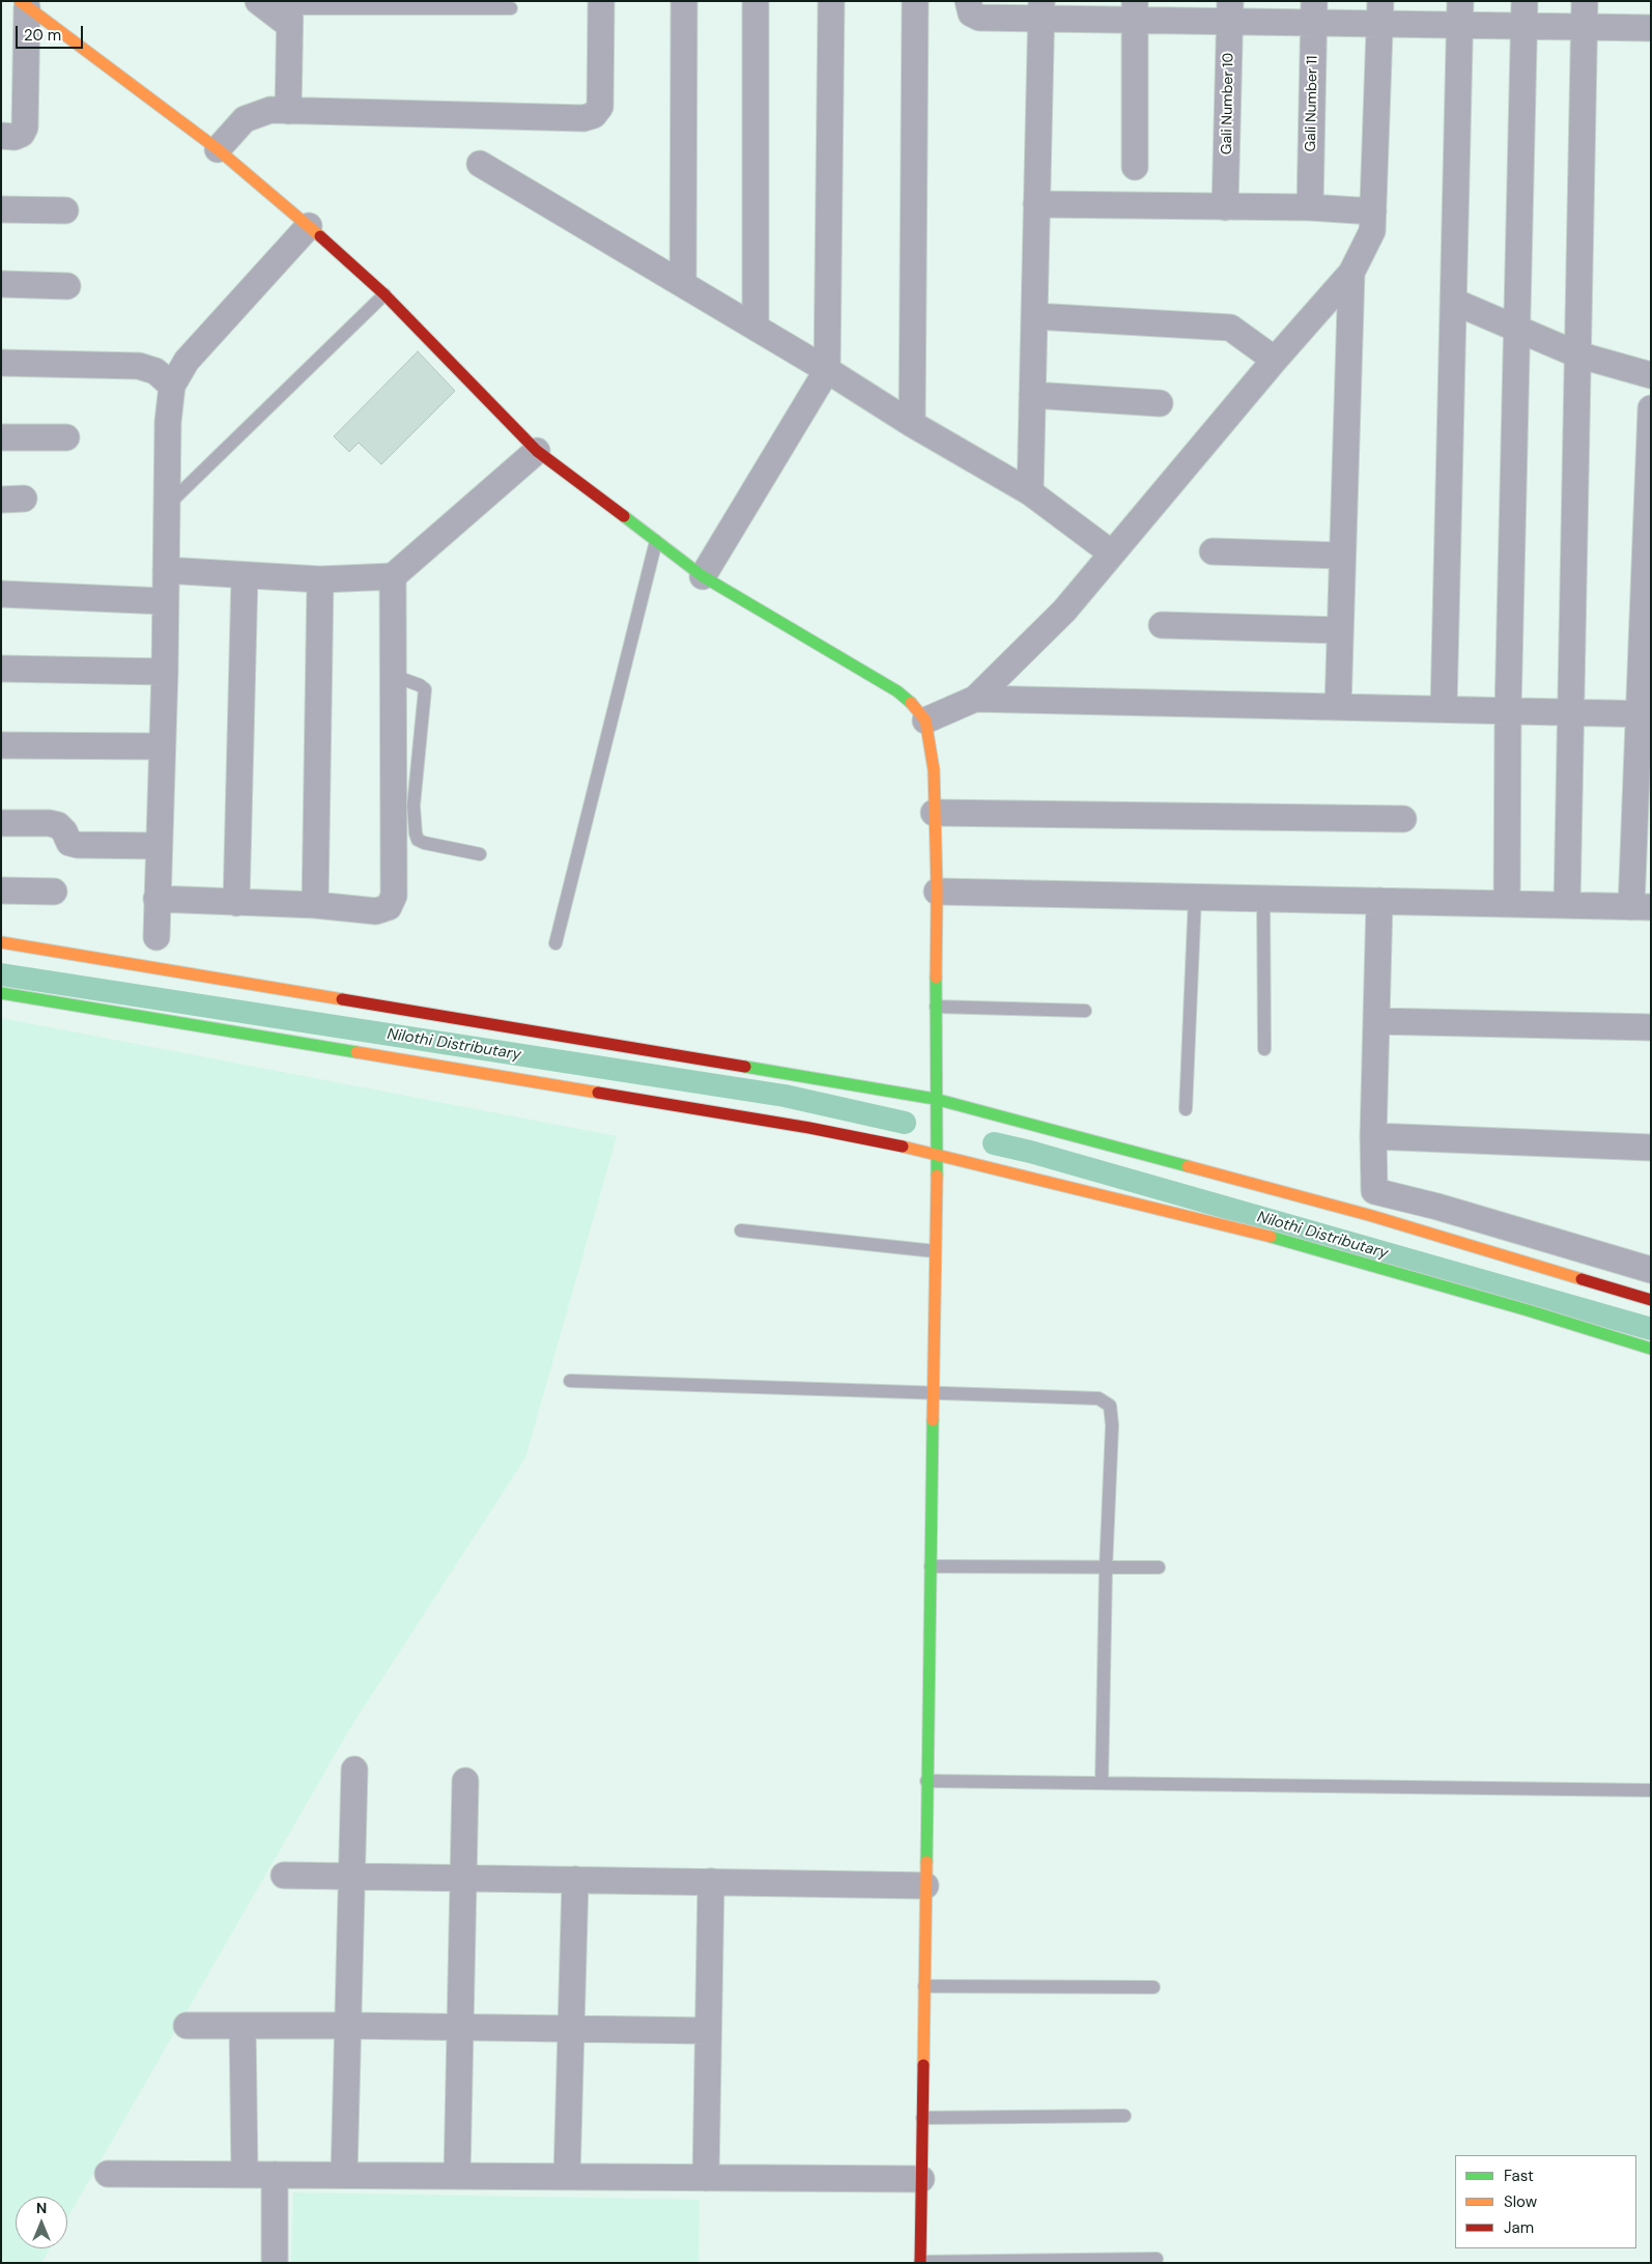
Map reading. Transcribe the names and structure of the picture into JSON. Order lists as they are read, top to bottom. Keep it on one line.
{"streets":{"street":["Gali Number 10","Gali Number 11"]},"water":["Nilothi Distributary"],"legend":["Fast","Slow","Jam"],"scale_bar":"20 m","north":"top"}
